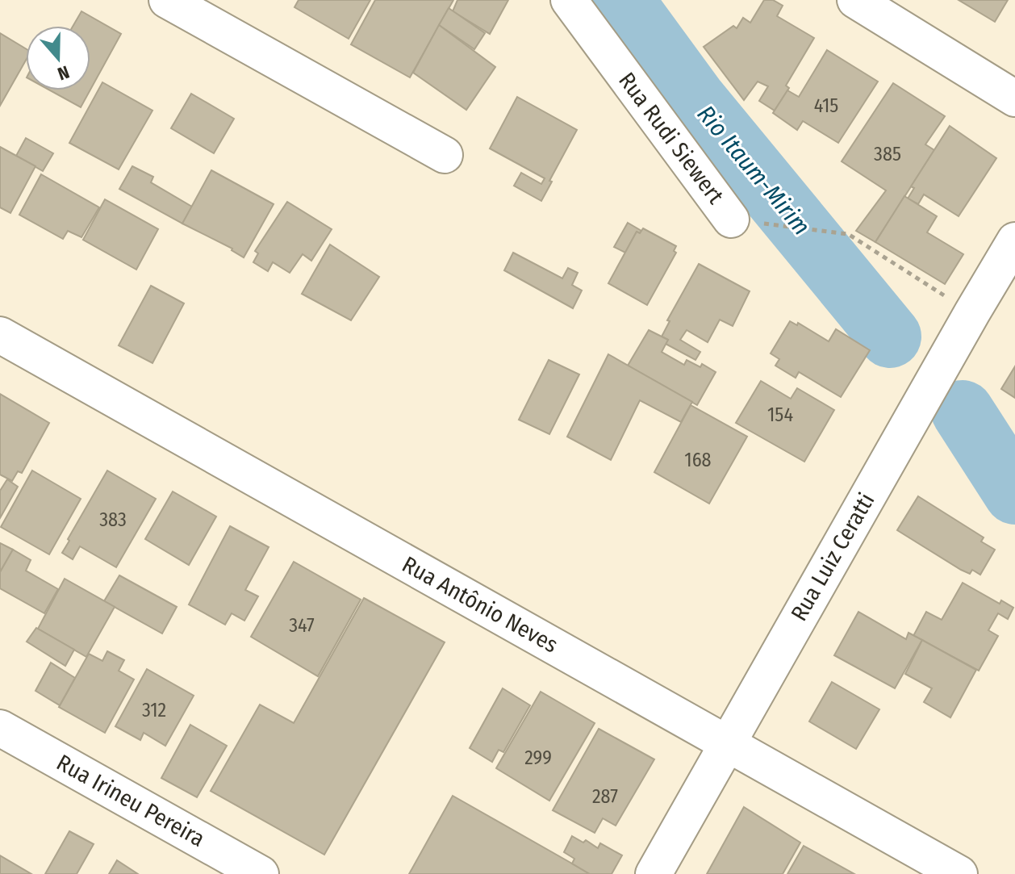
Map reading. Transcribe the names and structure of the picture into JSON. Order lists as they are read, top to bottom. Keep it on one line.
{"streets":{"street":["Rua Rudi Siewert","Rua Luiz Ceratti","Rua Antônio Neves","Rua Irineu Pereira"]},"crossings":[["Rua Rudi Siewert","Rua Luiz Ceratti"],["Rua Luiz Ceratti","Rua Antônio Neves"]],"water":["Rio Itaum-Mirim"],"house_numbers":["415","385","154","168","383","347","312","299","287"],"north":"bottom"}
